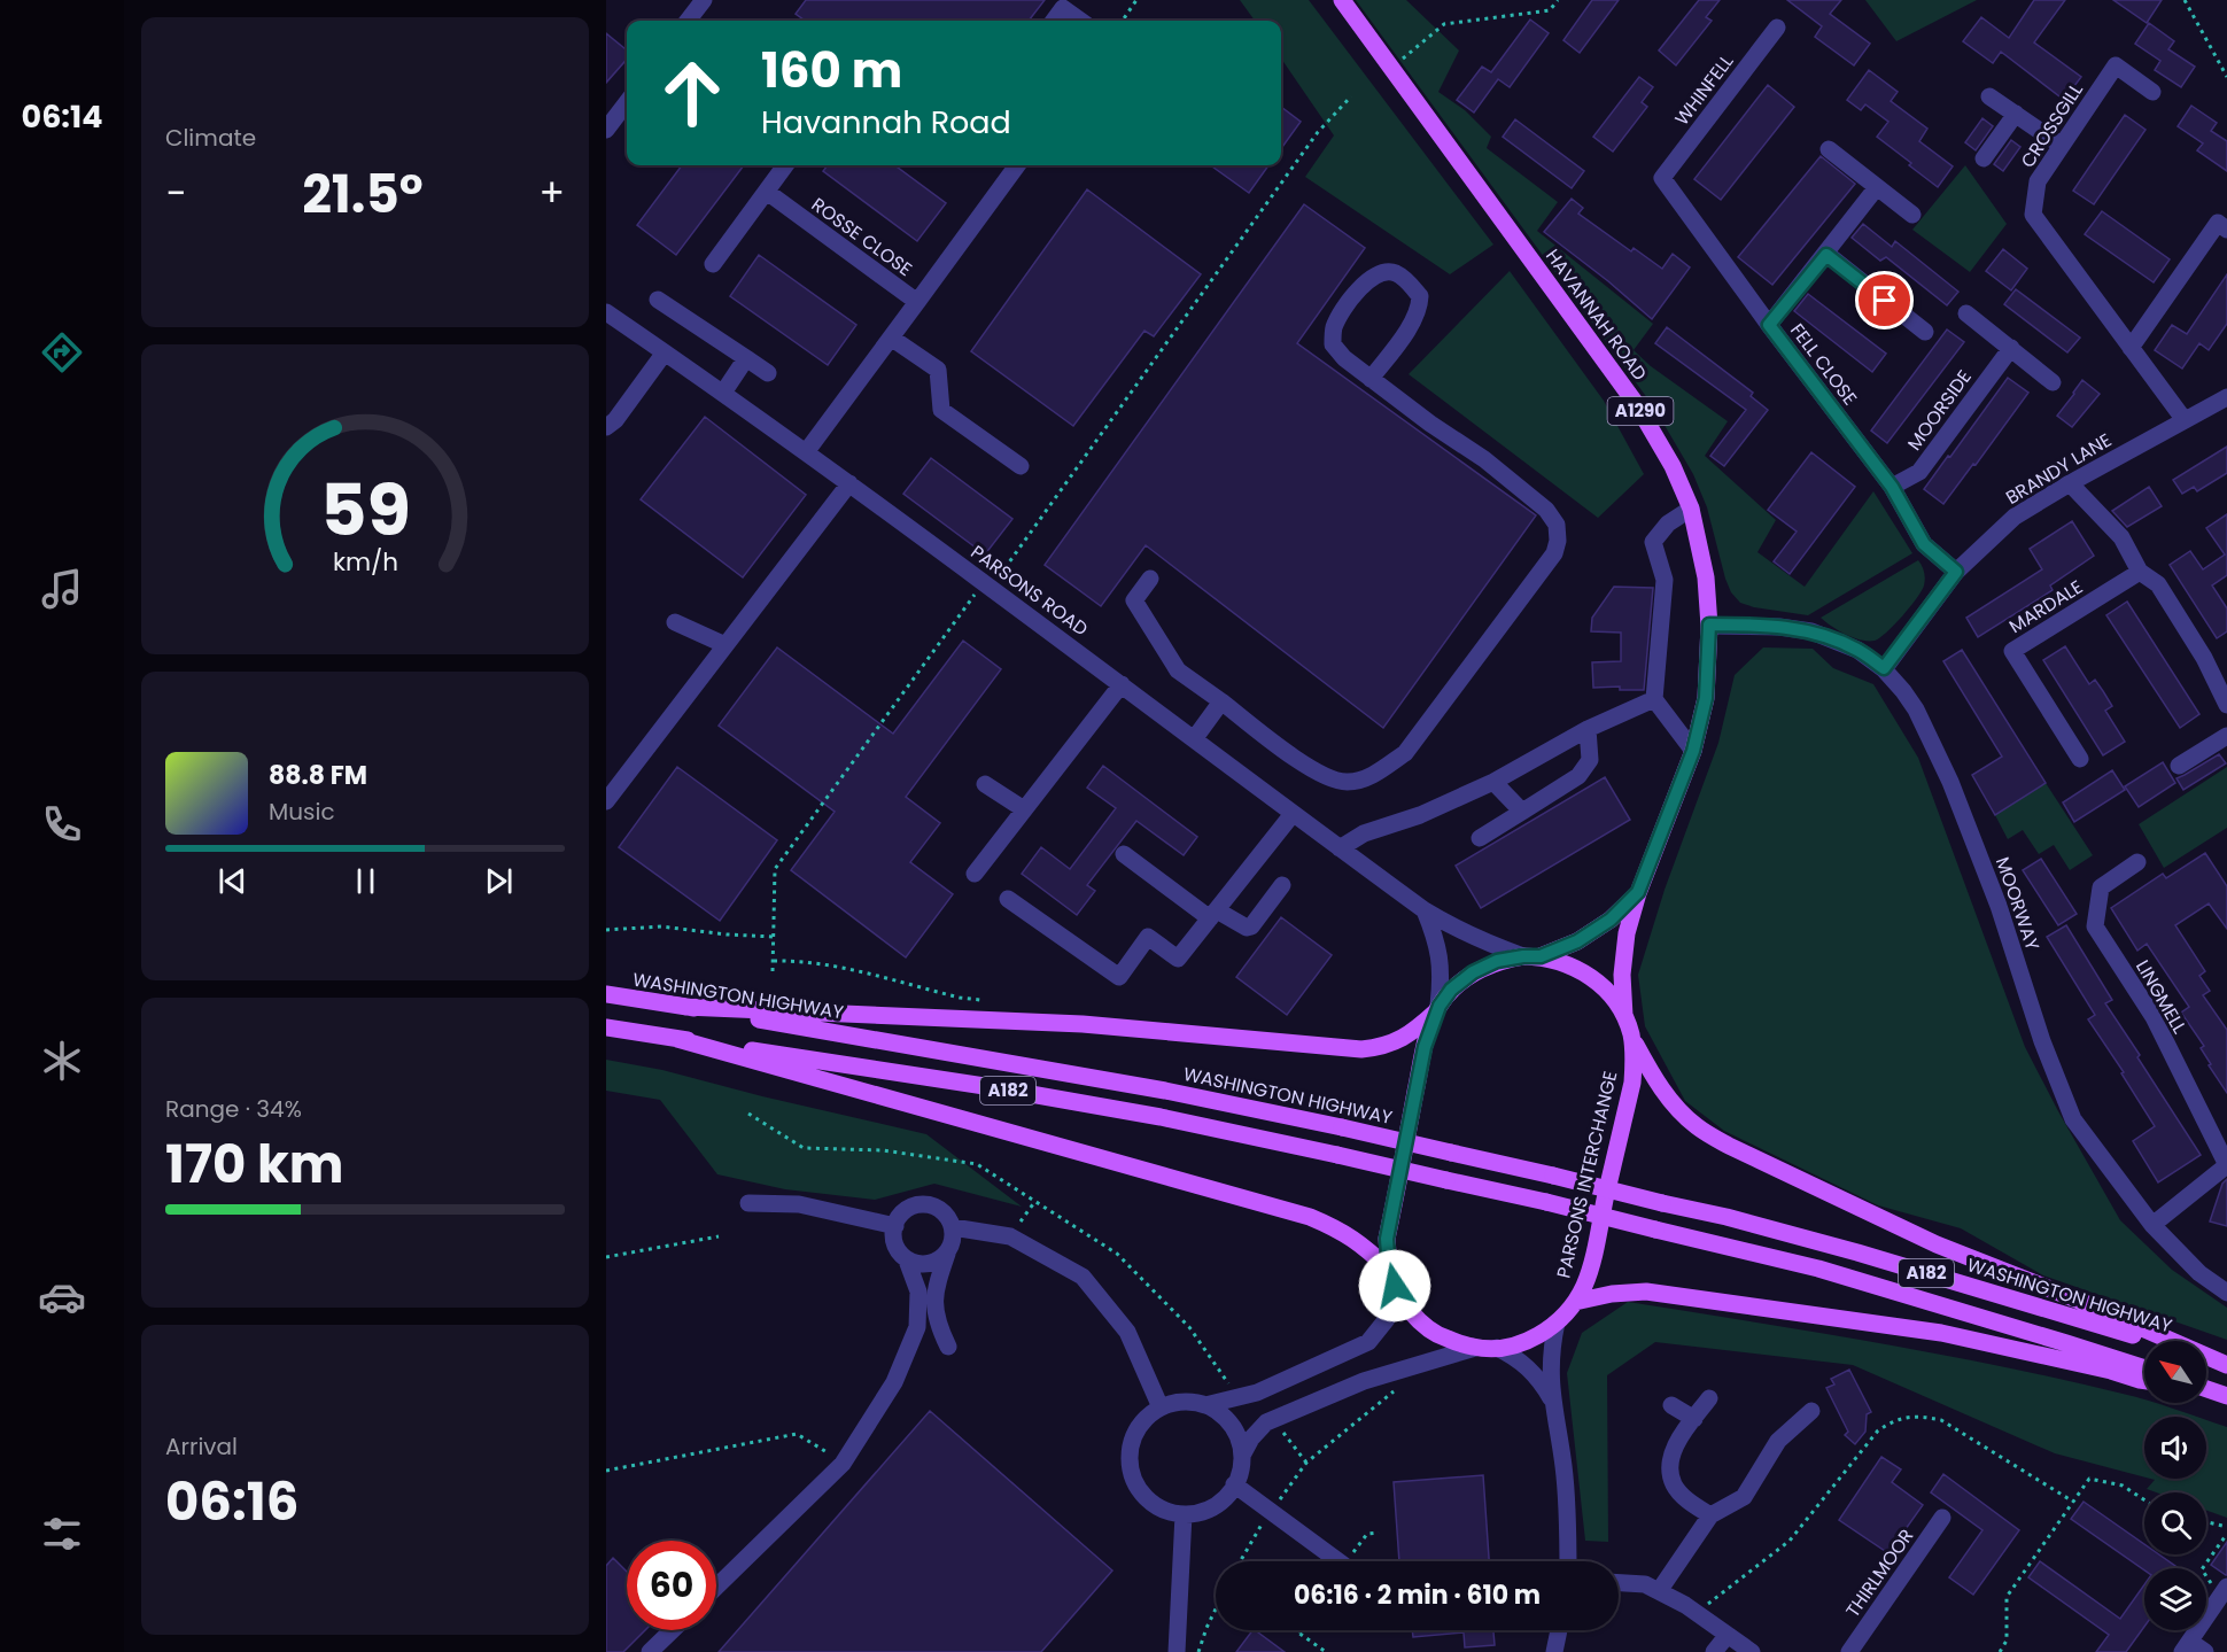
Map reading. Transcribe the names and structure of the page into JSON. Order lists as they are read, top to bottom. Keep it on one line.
{"streets":{"main road":["HAVANNAH ROAD","A1290","WASHINGTON HIGHWAY","A182","PARSONS INTERCHANGE"],"street":["WHINFELL","CROSSGILL","ROSSE CLOSE","FELL CLOSE","MOORSIDE","BRANDY LANE","PARSONS ROAD","MARDALE","MOORWAY","LINGMELL","THIRLMOOR"]},"crossings":[["WHINFELL","FELL CLOSE"],["CROSSGILL","BRANDY LANE"],["ROSSE CLOSE","PARSONS ROAD"],["HAVANNAH ROAD","PARSONS ROAD"],["HAVANNAH ROAD","MOORWAY"],["HAVANNAH ROAD","PARSONS INTERCHANGE"],["FELL CLOSE","MOORSIDE"],["FELL CLOSE","BRANDY LANE"],["BRANDY LANE","MOORWAY"],["PARSONS ROAD","PARSONS INTERCHANGE"],["MOORWAY","LINGMELL"]],"north":"top left","page":{"tabs":"06:14","tile":["Climate",["Range · 34%","170 km"],["Arrival","06:16"]],"turn":["160 m","Havannah Road"],"heat":["−","21.5°","+"],"song":["88.8 FM","Music"],"limit":"60","trip":"06:16 · 2 min · 610 m","gauge":["59","km/h"]}}
